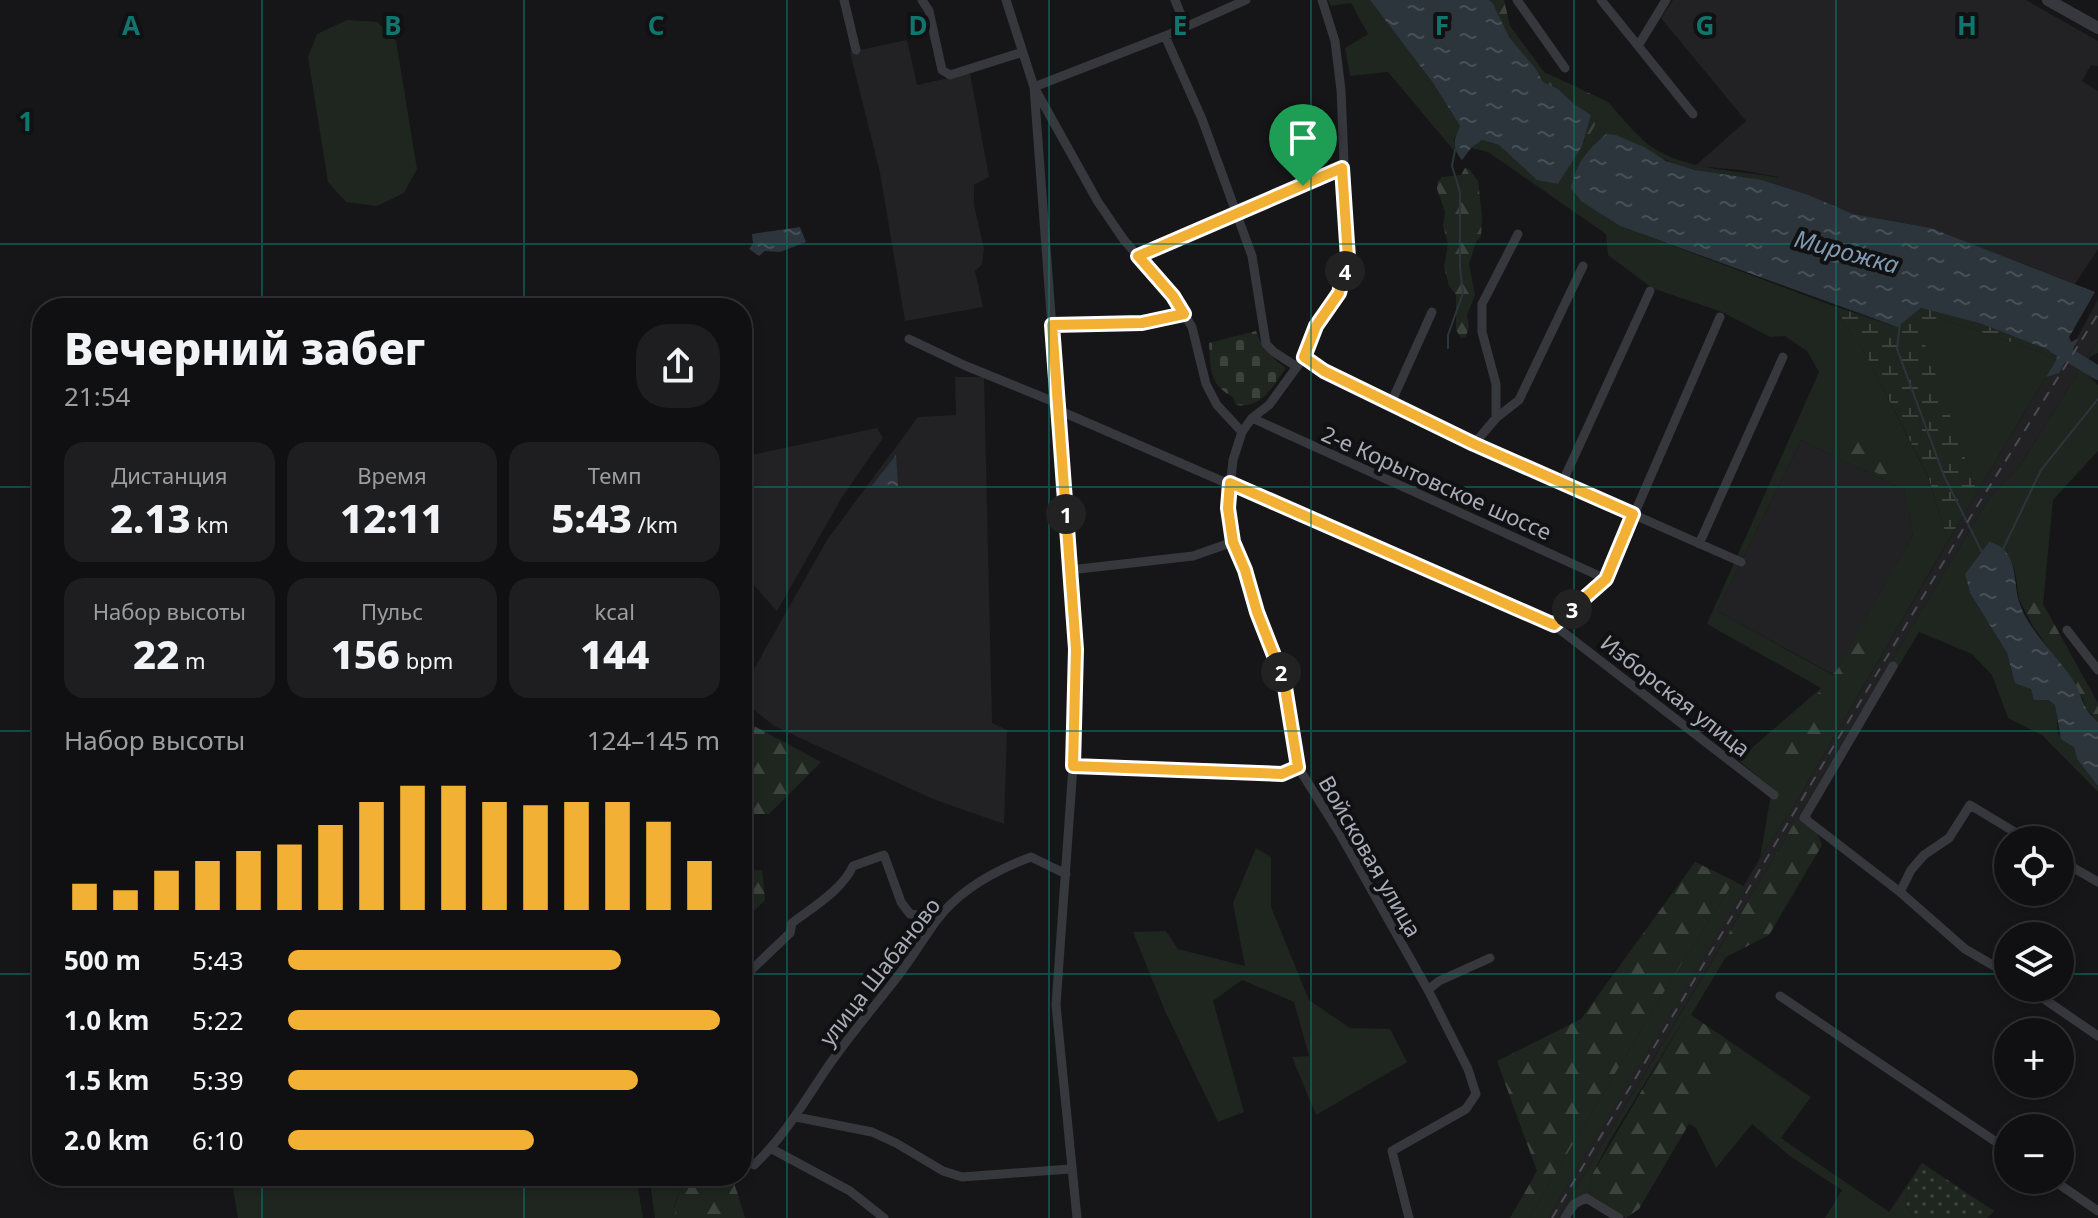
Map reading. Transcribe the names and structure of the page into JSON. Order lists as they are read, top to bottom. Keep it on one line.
{"streets":{"street":["2-е Корытовское шоссе","Изборская улица","Войсковая улица","улица Шабаново"]},"crossings":[["Изборская улица","Войсковая улица"]],"water":["Мирожка"],"page":{"pins":["4","1","3","2"],"heading":["Вечерний забег","21:54"],"stats":[["Дистанция","2.13 km"],["Время","12:11"],["Темп","5:43 /km"],["Набор высоты","22 m"],["Пульс","156 bpm"],["kcal","144"]],"chart":["Набор высоты","124–145 m"],"map_buttons":["+","−"],"list":[{"name":"500 m","note":"5:43"},{"name":"1.0 km","note":"5:22"},{"name":"1.5 km","note":"5:39"},{"name":"2.0 km","note":"6:10"}]},"grid":{"columns":["A","B","C","D","E","F","G","H"],"rows":["1"]}}
